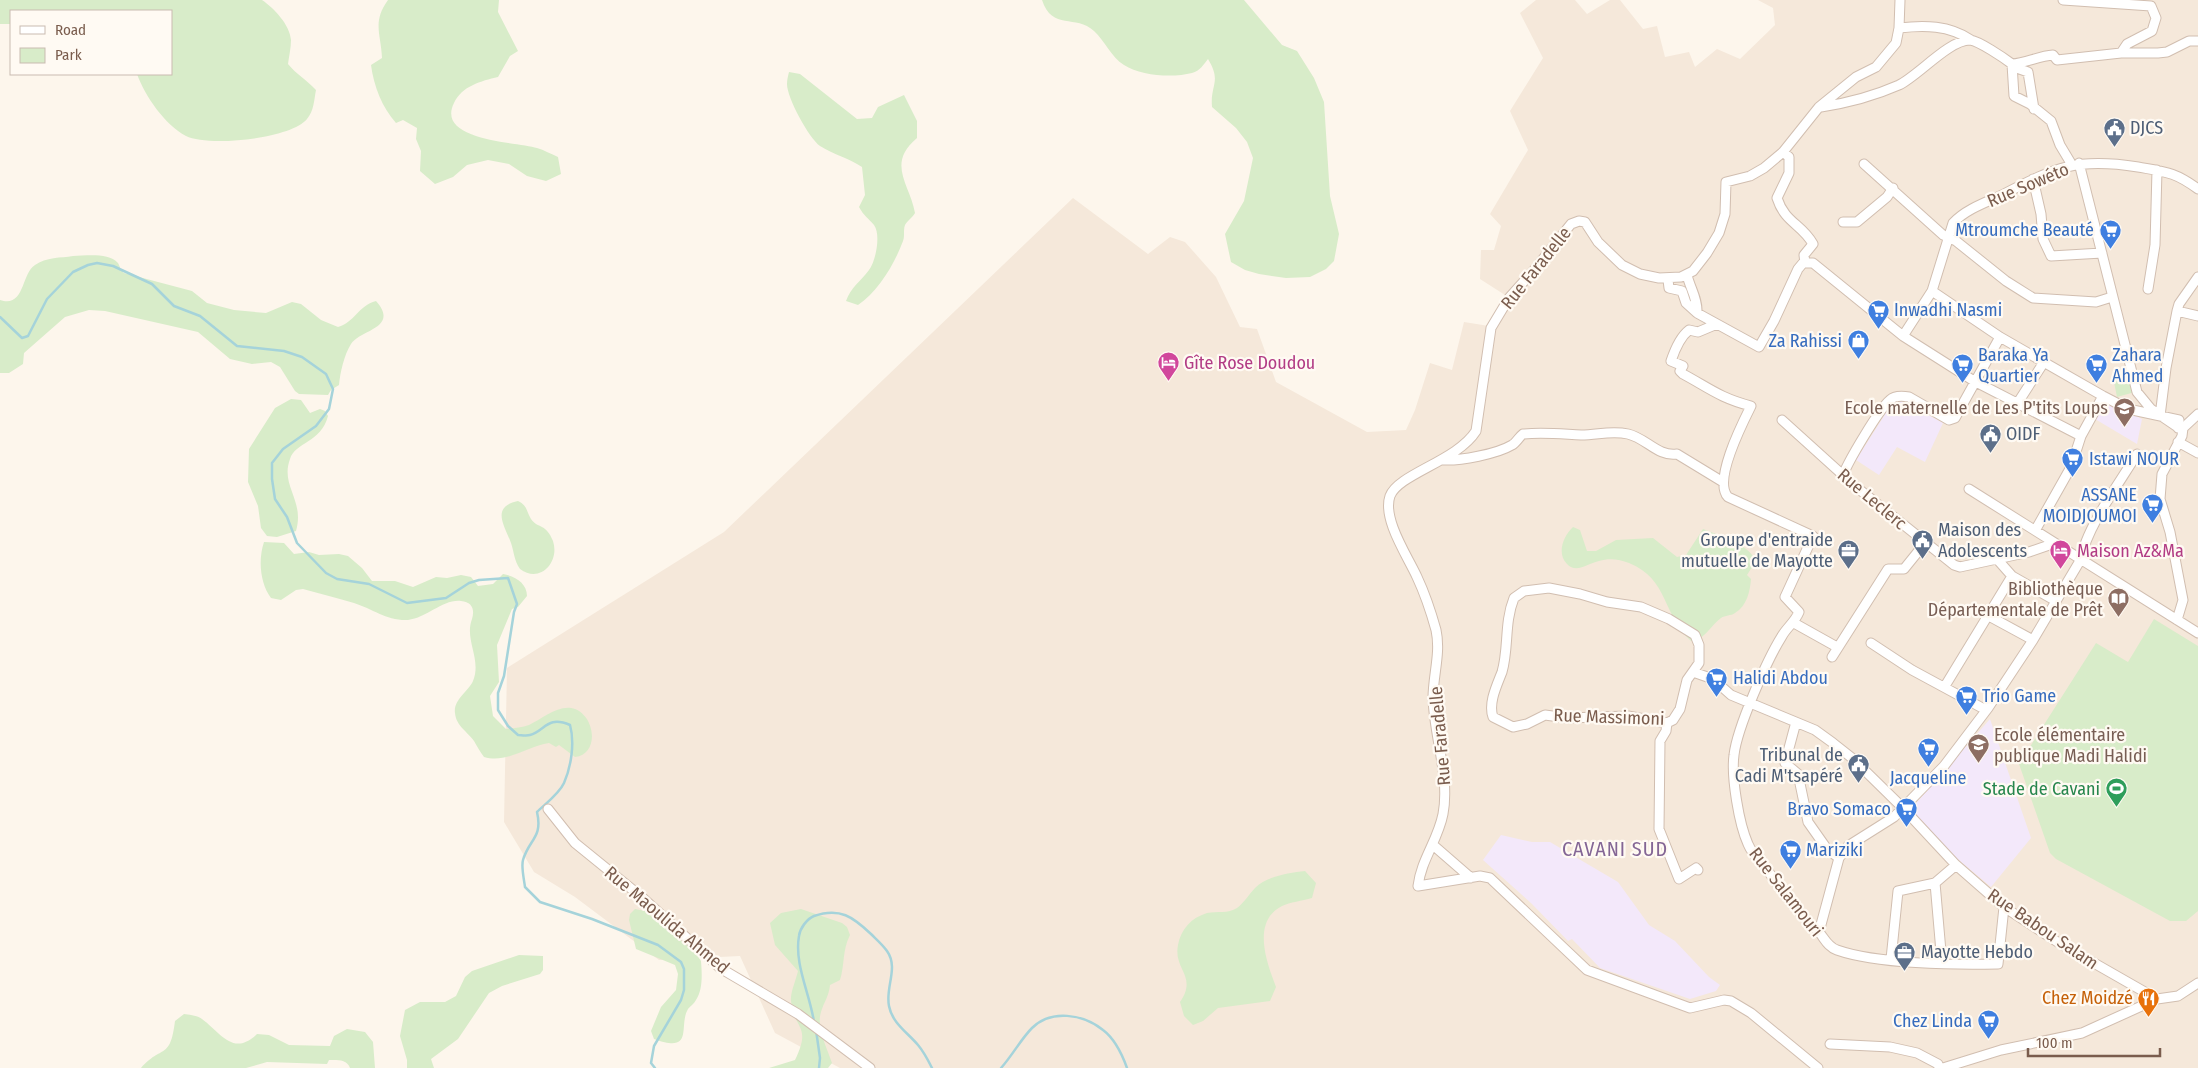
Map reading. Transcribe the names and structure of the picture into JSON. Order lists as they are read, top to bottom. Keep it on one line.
{"streets":{"street":["Rue Sowéto","Rue Faradelle","Rue Leclerc","Rue Massimoni","Rue Salamouri","Rue Maoulida Ahmed","Rue Babou Salam"]},"crossings":[["Rue Salamouri","Rue Babou Salam"]],"districts":["CAVANI SUD"],"places":{"public building":["DJCS","OIDF","Maison des Adolescents","Tribunal de Cadi M'tsapéré"],"supermarket":["Mtroumche Beauté","Inwadhi Nasmi","Baraka Ya Quartier","Zahara Ahmed","Istawi NOUR","ASSANE MOIDJOUMOI","Halidi Abdou","Trio Game","Jacqueline","Bravo Somaco","Mariziki","Chez Linda"],"shop":["Za Rahissi"],"hotel":["Gîte Rose Doudou","Maison Az&Ma"],"school or university":["Ecole maternelle de Les P'tits Loups","Ecole élémentaire publique Madi Halidi"],"office":["Groupe d'entraide mutuelle de Mayotte","Mayotte Hebdo"],"library":["Bibliothèque Départementale de Prêt"],"sports":["Stade de Cavani"],"restaurant":["Chez Moidzé"]},"legend":["Road","Park"],"scale_bar":"100 m"}
